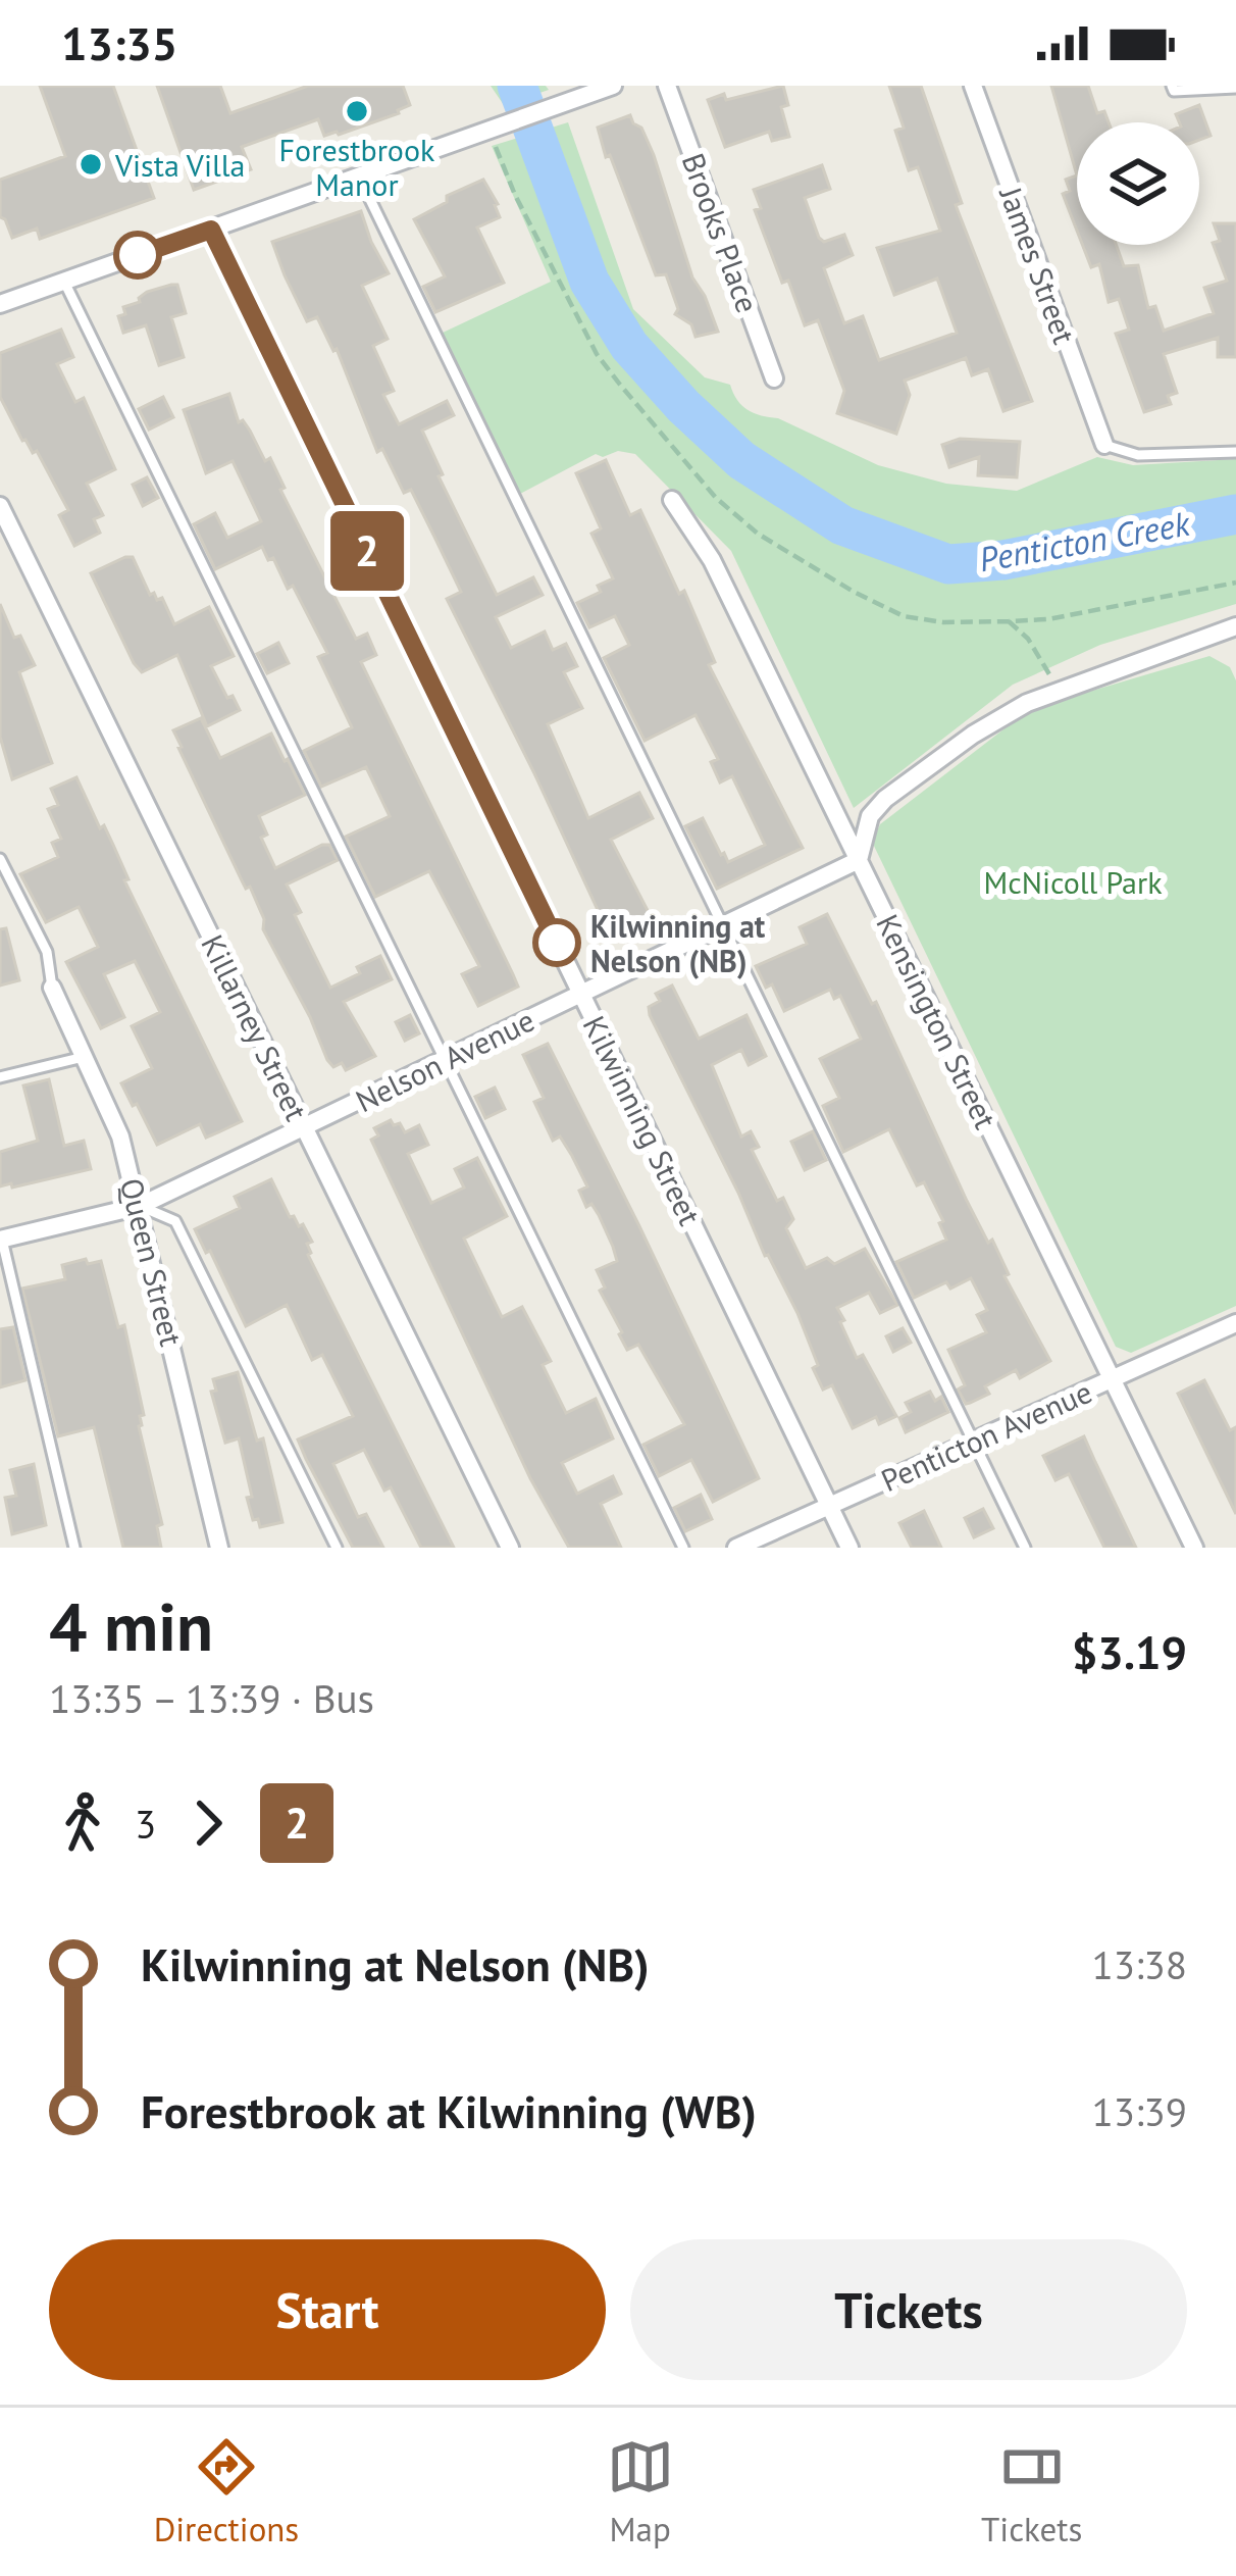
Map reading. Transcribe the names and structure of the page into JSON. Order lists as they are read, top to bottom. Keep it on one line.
{"streets":{"street":["Brooks Place","James Street","Kensington Street","Killarney Street","Nelson Avenue","Kilwinning Street","Queen Street","Penticton Avenue"]},"crossings":[["Kensington Street","Nelson Avenue"],["Kensington Street","Penticton Avenue"],["Killarney Street","Nelson Avenue"],["Nelson Avenue","Kilwinning Street"],["Nelson Avenue","Queen Street"],["Kilwinning Street","Penticton Avenue"]],"water":["Penticton Creek"],"parks":["McNicoll Park"],"places":["Forestbrook Manor","Vista Villa","Kilwinning at Nelson (NB)"],"lines":["bus line 2"],"page":{"status":"13:35","on_map":"2","heading":["4 min","13:35 – 13:39 · Bus","$3.19"],"legs":["3","2"],"list":[{"name":"Kilwinning at Nelson (NB)","value":"13:38"},{"name":"Forestbrook at Kilwinning (WB)","value":"13:39"}],"buttons":["Start","Tickets"],"tabs":["Directions","Map","Tickets"]}}
